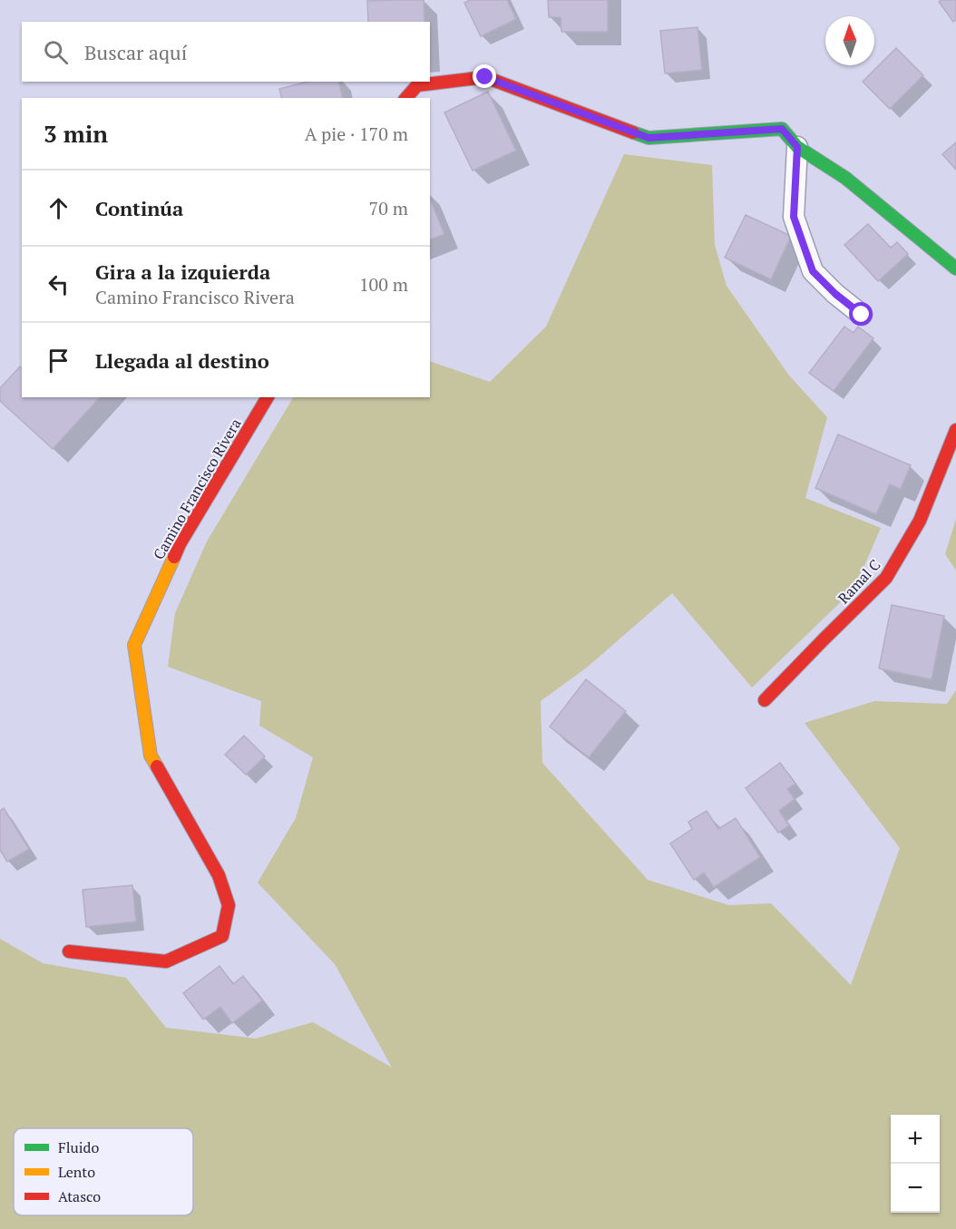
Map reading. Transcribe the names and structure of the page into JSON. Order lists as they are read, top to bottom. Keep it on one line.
{"streets":{"street":["Camino Francisco Rivera","Ramal C"]},"legend":["Fluido","Lento","Atasco"],"north":"top","page":{"search":"Buscar aquí","heading":["3 min","A pie · 170 m"],"list":[["Continúa","70 m"],["Gira a la izquierda","Camino Francisco Rivera","100 m"],"Llegada al destino"],"map_buttons":["+","−"]}}
